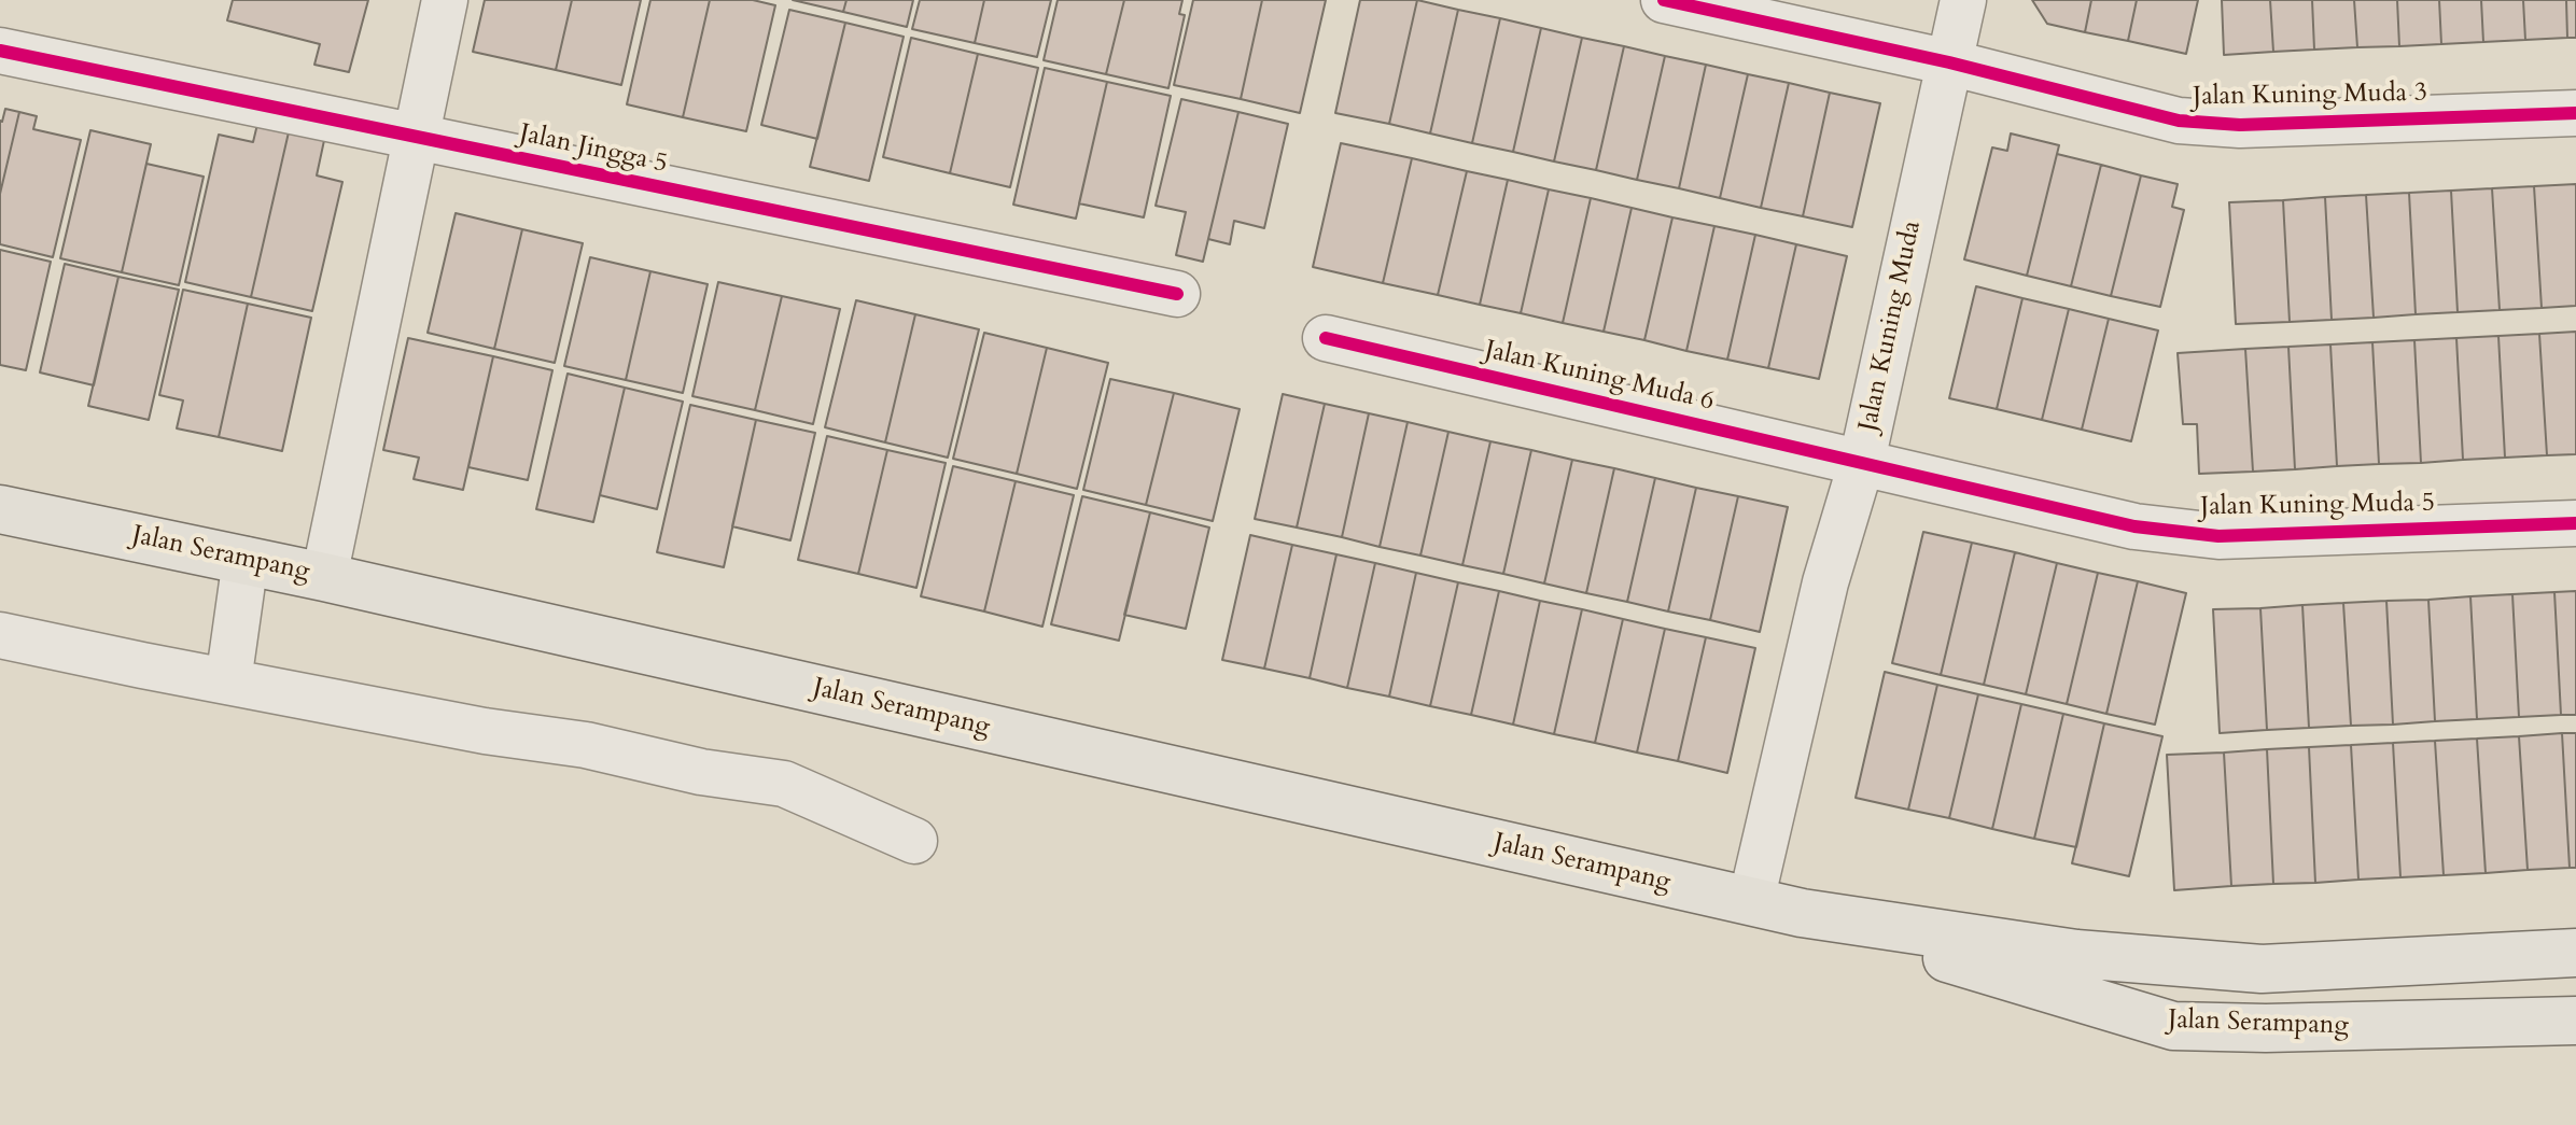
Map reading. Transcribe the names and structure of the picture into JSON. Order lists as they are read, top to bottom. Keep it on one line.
{"streets":{"main road":["Jalan Serampang"],"street":["Jalan Kuning Muda 3","Jalan Jingga 5","Jalan Kuning Muda","Jalan Kuning Muda 6","Jalan Kuning Muda 5"]},"crossings":[["Jalan Kuning Muda 3","Jalan Kuning Muda"],["Jalan Kuning Muda","Jalan Kuning Muda 6"],["Jalan Kuning Muda","Jalan Kuning Muda 5"],["Jalan Kuning Muda","Jalan Serampang"],["Jalan Kuning Muda 6","Jalan Kuning Muda 5"]]}
